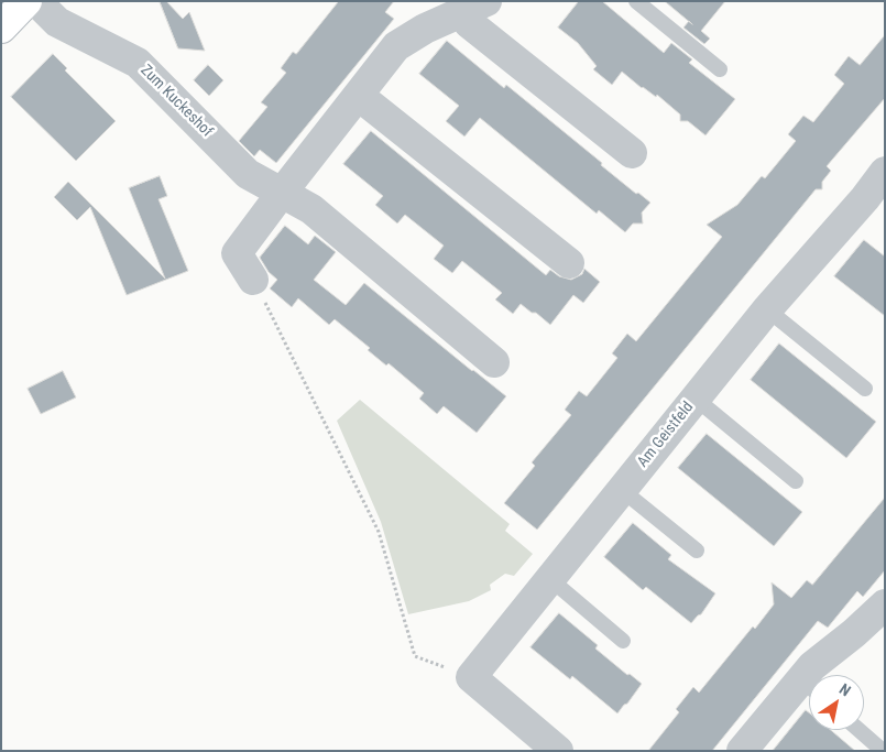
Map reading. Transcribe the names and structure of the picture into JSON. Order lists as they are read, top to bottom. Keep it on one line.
{"streets":{"street":["Zum Kuckeshof","Am Geistfeld"]},"north":"top right"}
